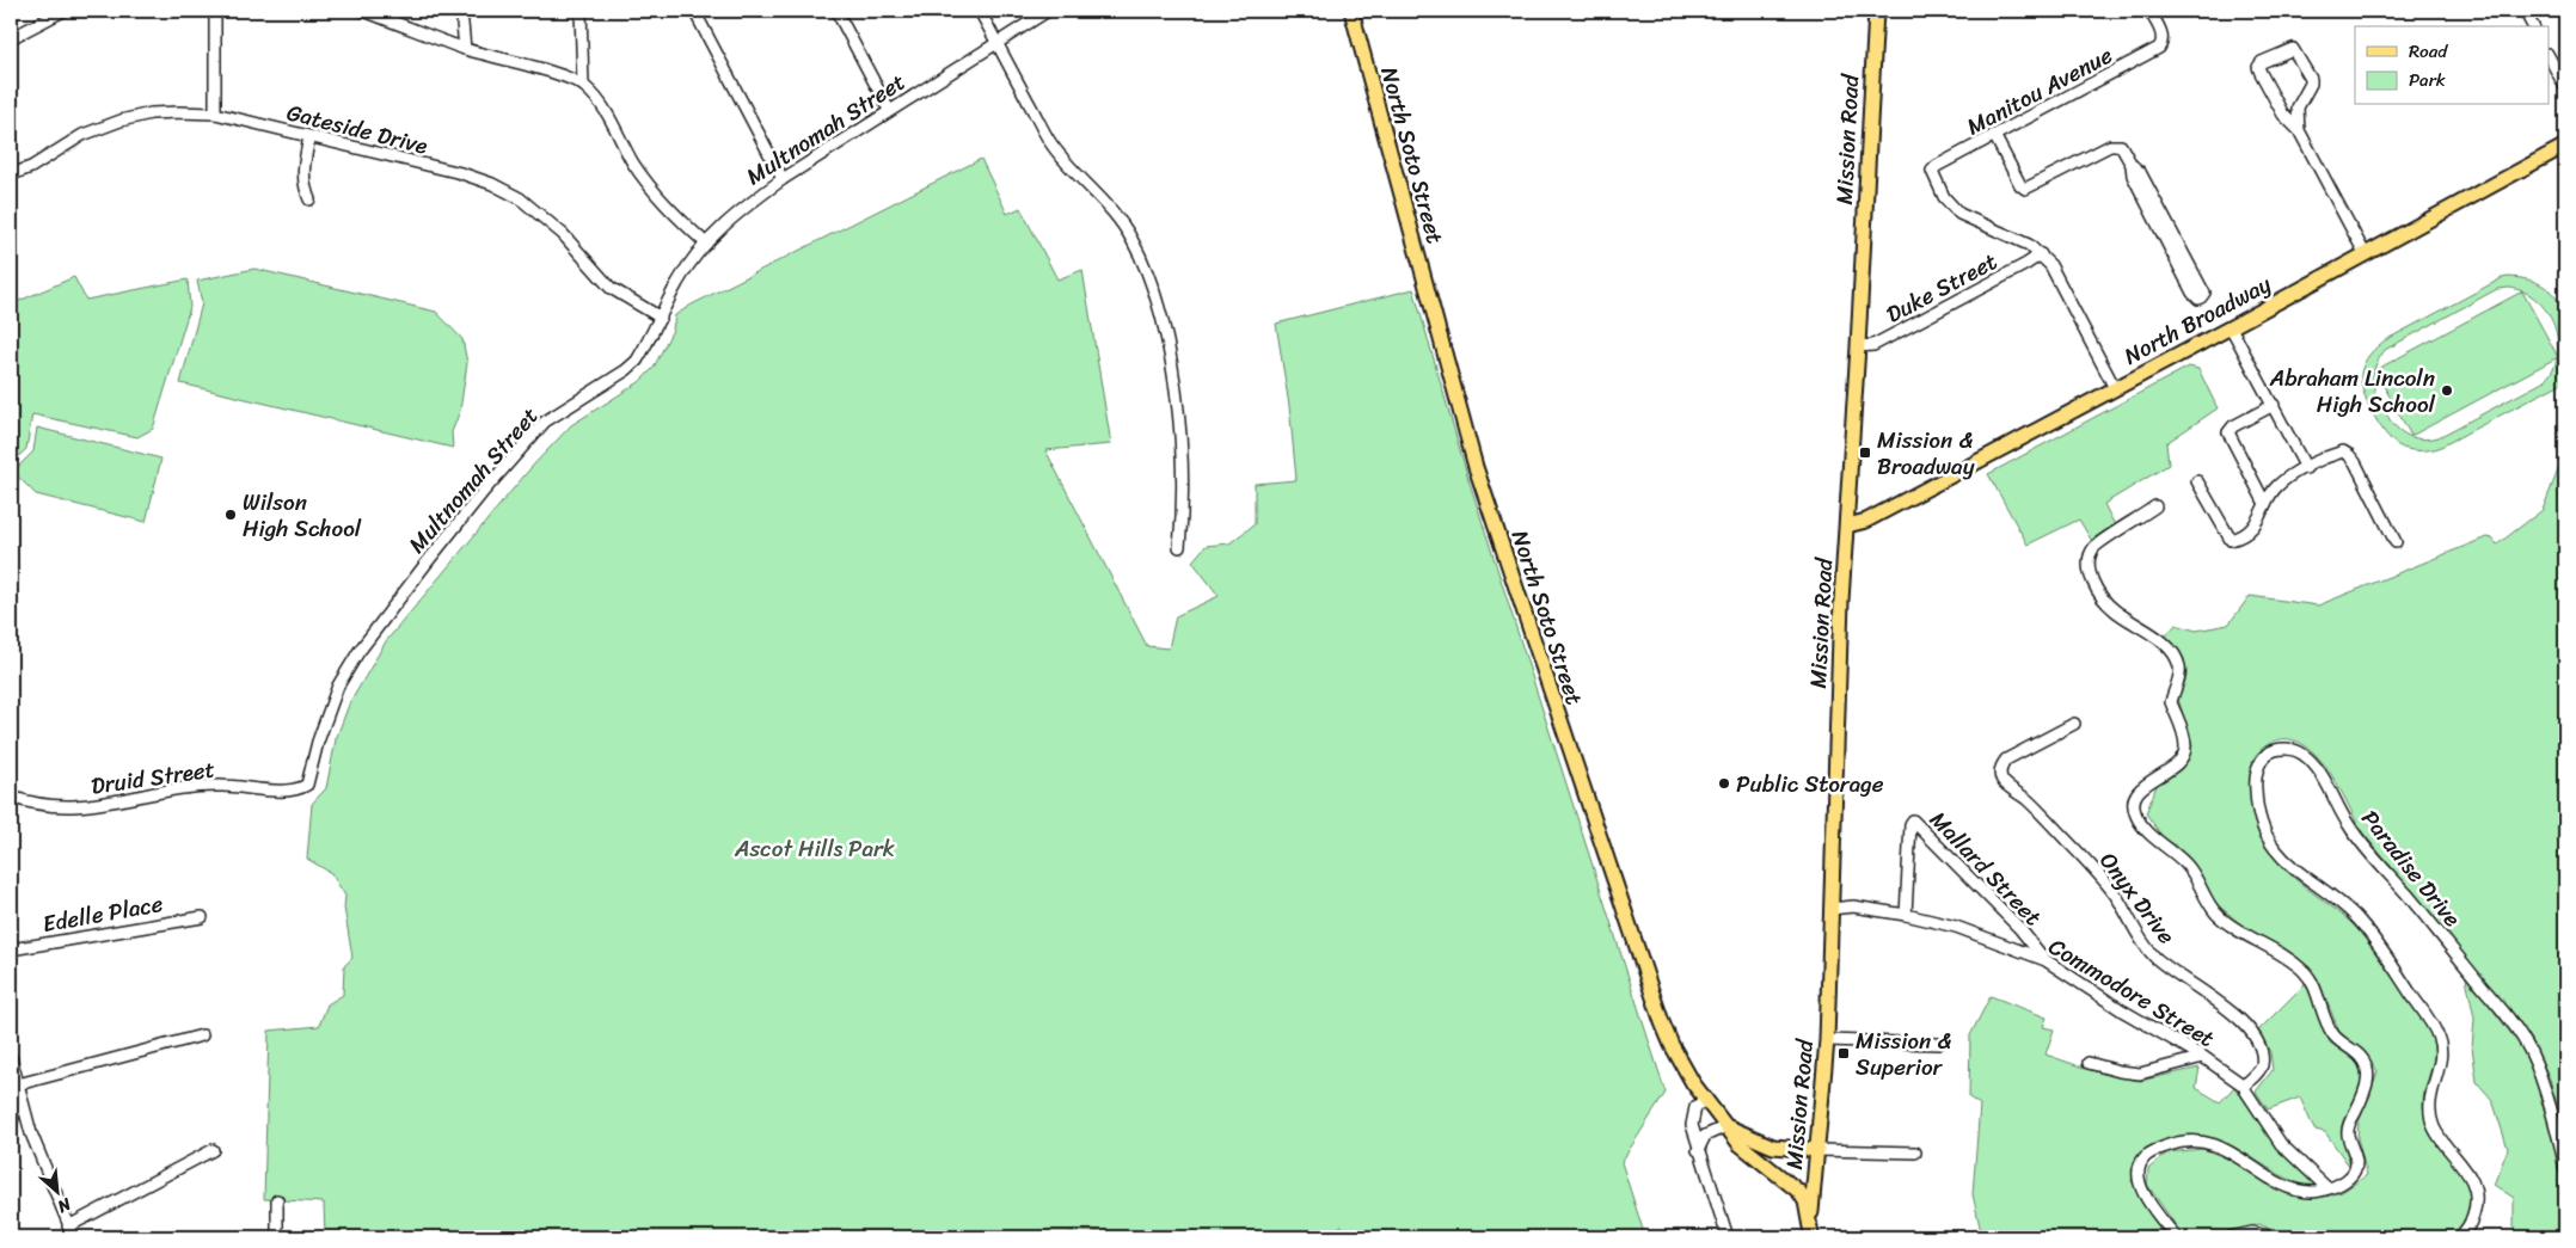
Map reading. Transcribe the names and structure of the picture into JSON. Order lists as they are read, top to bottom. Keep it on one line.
{"streets":{"main road":["Mission Road","North Soto Street","North Broadway"],"street":["Manitou Avenue","Gateside Drive","Multnomah Street","Duke Street","Druid Street","Mallard Street","Paradise Drive","Onyx Drive","Edelle Place","Commodore Street"]},"crossings":[["Manitou Avenue","Duke Street"],["Gateside Drive","Multnomah Street"],["Multnomah Street","Druid Street"],["Mission Road","North Soto Street"],["Mission Road","Duke Street"],["Mission Road","North Broadway"],["Mission Road","Commodore Street"],["Mallard Street","Commodore Street"],["Onyx Drive","Commodore Street"]],"parks":["Ascot Hills Park"],"places":{"other":["Abraham Lincoln High School","Wilson High School","Public Storage"],"transit":["Mission & Broadway","Mission & Superior"]},"legend":["Road","Park"],"north":"bottom right"}
